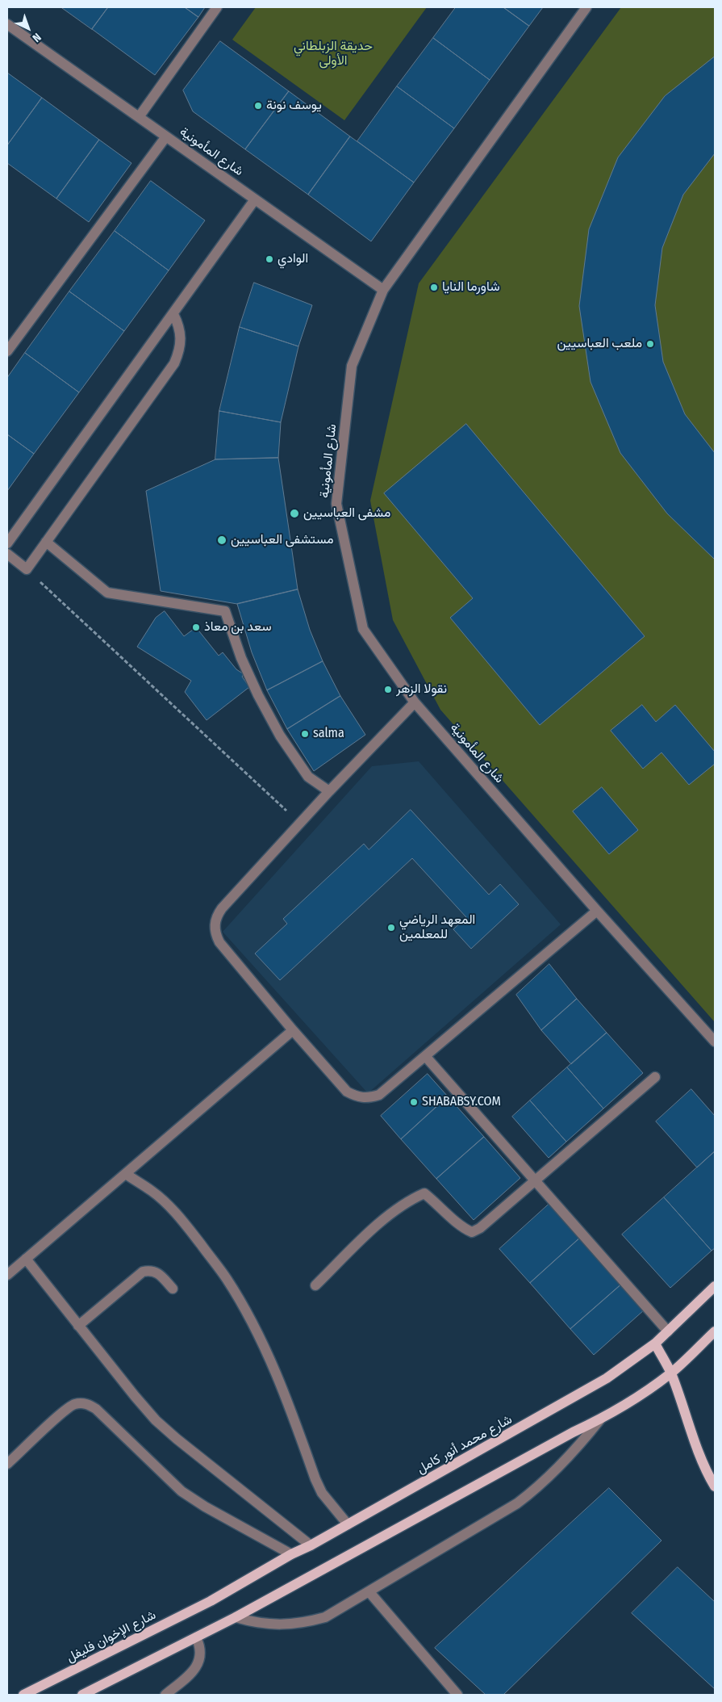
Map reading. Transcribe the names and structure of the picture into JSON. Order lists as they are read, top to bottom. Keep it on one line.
{"streets":{"main road":["شارع محمد أنور كامل","شارع الإخوان فليفل"],"street":["شارع المأمونية"]},"crossings":[["شارع محمد أنور كامل","شارع الإخوان فليفل"]],"parks":["حديقة الزبلطاني الأولى"],"places":["يوسف نونة","الوادي","شاورما النايا","ملعب العباسيين","مشفى العباسيين","مستشفى العباسيين","سعد بن معاذ","نقولا الزهر","salma","المعهد الرياضي للمعلمين","SHABABSY.COM"],"north":"bottom right"}
